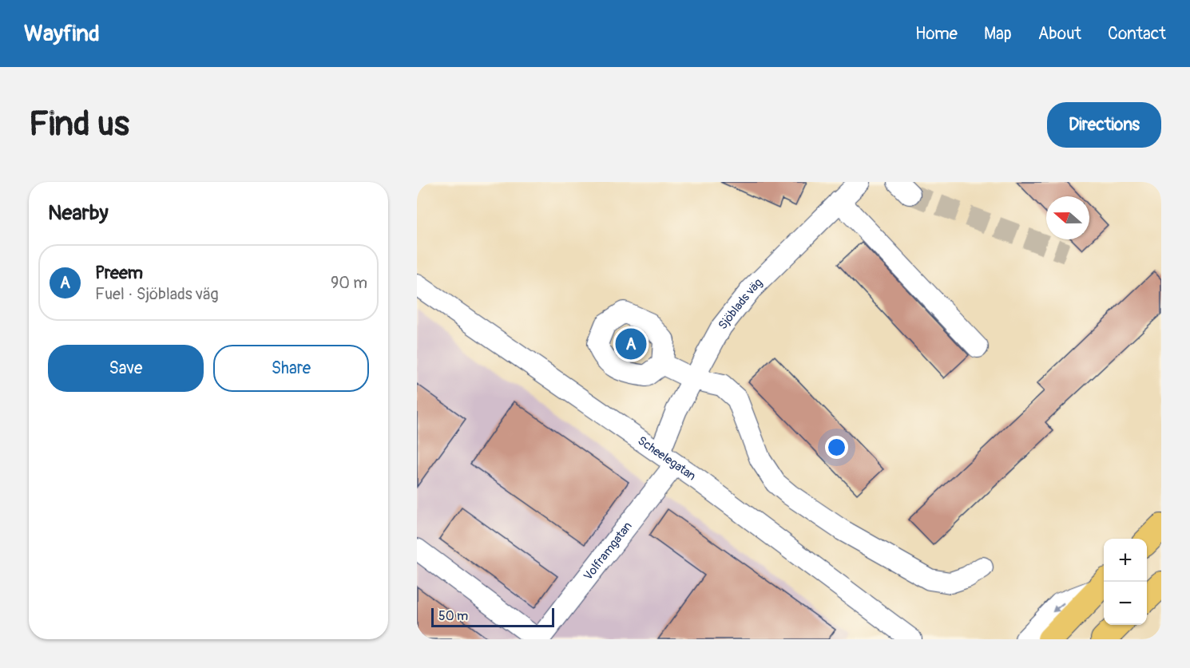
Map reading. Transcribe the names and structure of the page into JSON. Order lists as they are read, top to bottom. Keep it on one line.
{"streets":{"street":["Sjöblads väg","Scheelegatan","Volframgatan"]},"crossings":[["Sjöblads väg","Scheelegatan"],["Sjöblads väg","Volframgatan"],["Scheelegatan","Volframgatan"]],"scale_bar":"50 m","north":"left","page":{"header":"Wayfind","nav":["Home","Map","About","Contact"],"buttons":["Directions",["Save","Share"]],"title":"Find us","heading":"Nearby","list":[{"mark":"A","name":"Preem","note":"Fuel · Sjöblads väg","value":"90 m"}],"pins":"A","map_buttons":["+","−"],"scale":"50 m"}}
